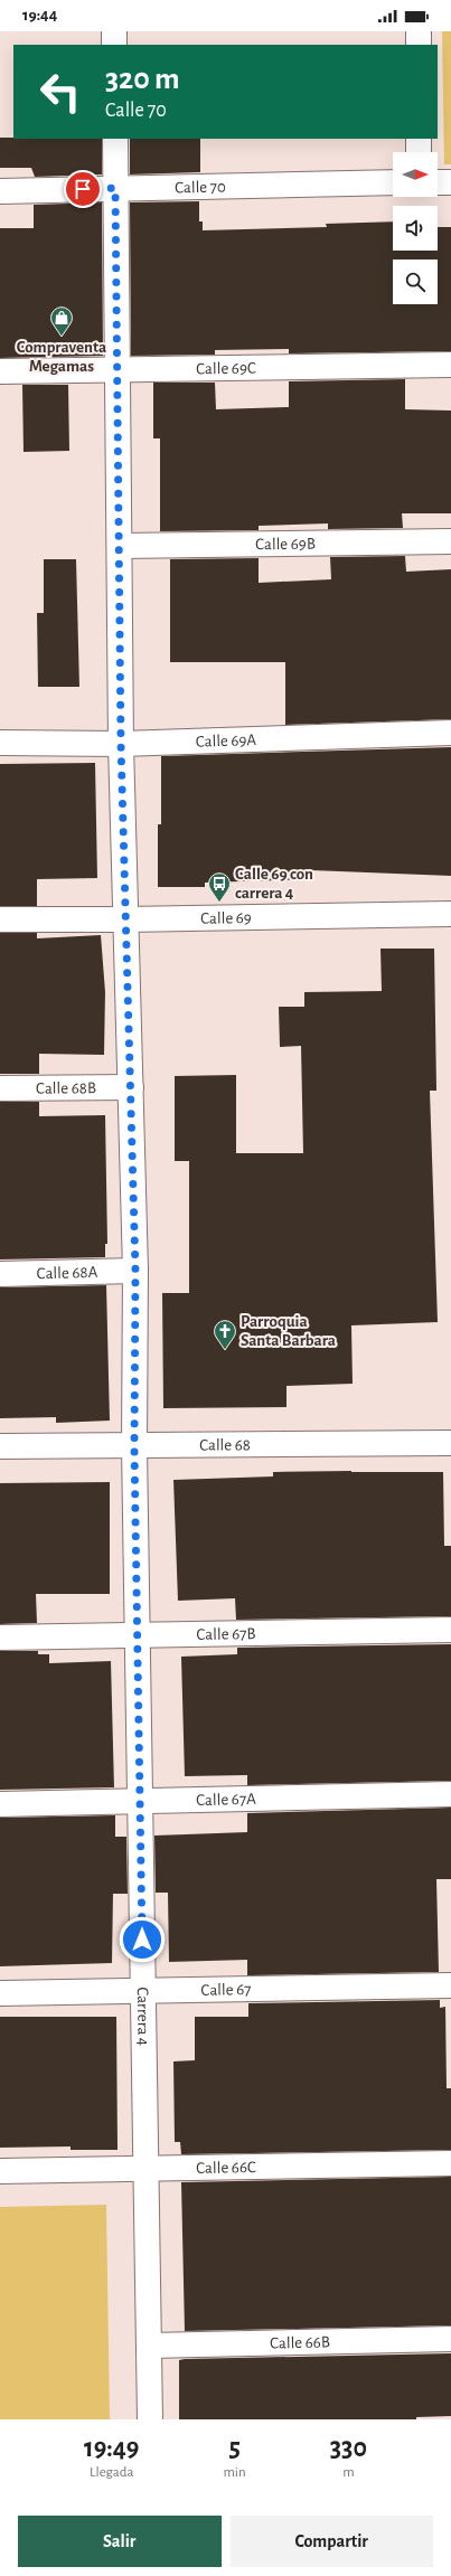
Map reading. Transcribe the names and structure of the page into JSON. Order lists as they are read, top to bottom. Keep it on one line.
{"streets":{"street":["Calle 70","Calle 69C","Calle 69B","Calle 69A","Calle 69","Calle 68B","Calle 68A","Calle 68","Calle 67B","Calle 67A","Calle 67","Carrera 4","Calle 66C","Calle 66B"]},"crossings":[["Calle 70","Carrera 4"],["Calle 69C","Carrera 4"],["Calle 69B","Carrera 4"],["Calle 69A","Carrera 4"],["Calle 69","Carrera 4"],["Calle 68B","Carrera 4"],["Calle 68A","Carrera 4"],["Calle 68","Carrera 4"],["Calle 67B","Carrera 4"],["Calle 67A","Carrera 4"],["Calle 67","Carrera 4"],["Carrera 4","Calle 66C"],["Carrera 4","Calle 66B"]],"places":{"shop":["Compraventa Megamas"],"bus stop":["Calle 69 con carrera 4"],"church":["Parroquia Santa Barbara"]},"north":"right","page":{"status":"19:44","turn":["320 m","Calle 70"],"eta":["19:49","Llegada","5","min","330","m"],"buttons":["Salir","Compartir"]}}
